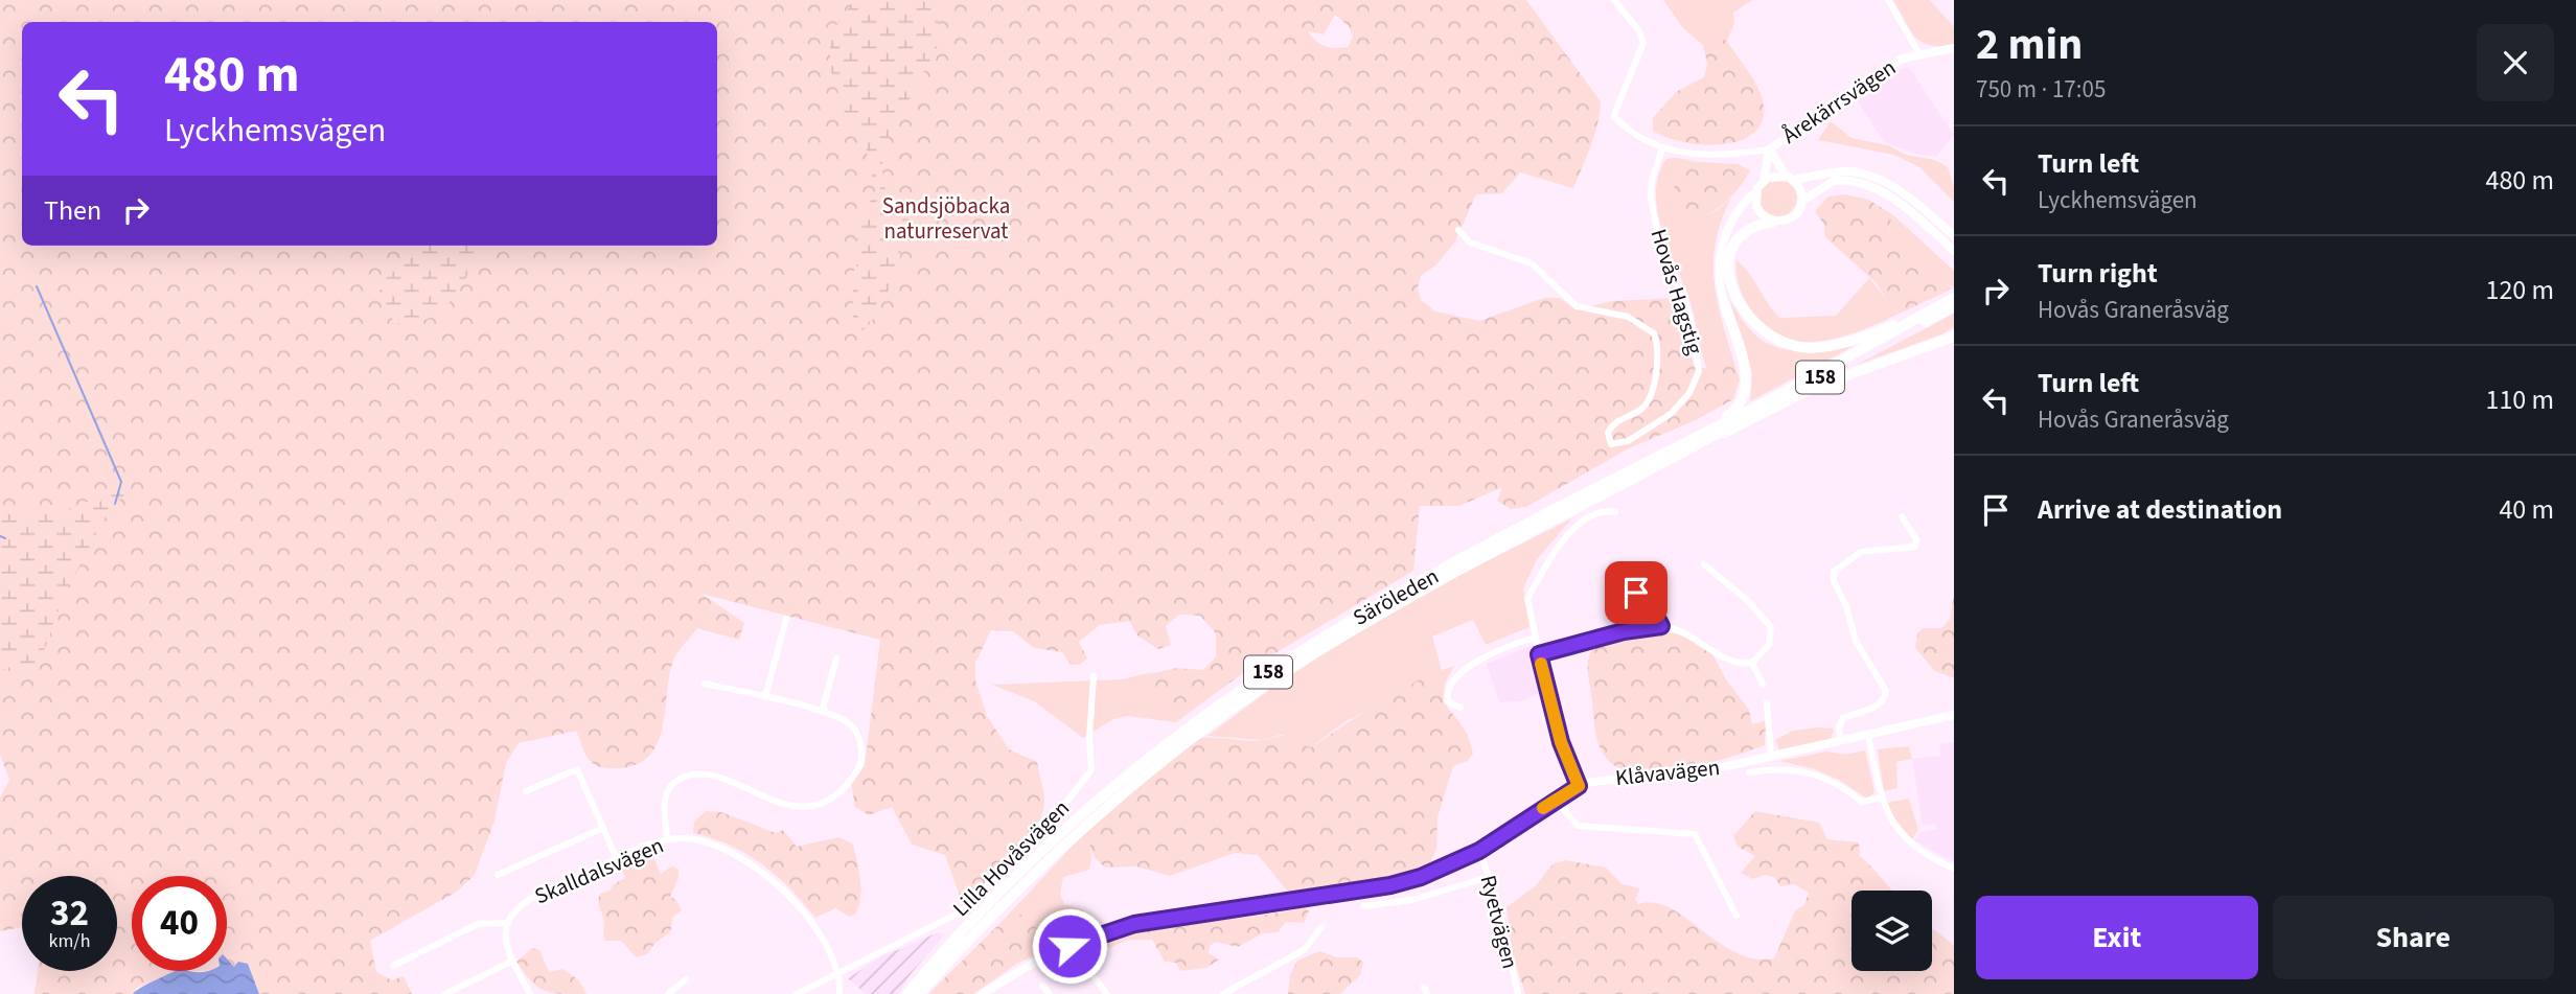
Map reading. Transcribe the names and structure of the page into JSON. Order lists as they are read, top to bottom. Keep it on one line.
{"streets":{"main road":["158","Säröleden"],"street":["Årekärrsvägen","Hovås Hagstig","Klåvavägen","Lilla Hovåsvägen","Skalldalsvägen","Ryetvägen"]},"crossings":[["Årekärrsvägen","158"],["158","Säröleden"],["Klåvavägen","Ryetvägen"],["Lilla Hovåsvägen","Skalldalsvägen"]],"parks":["Sandsjöbacka naturreservat"],"page":{"heading":["2 min","750 m · 17:05"],"turn":["480 m","Lyckhemsvägen"],"list":[{"name":"Turn left","note":"Lyckhemsvägen","value":"480 m"},{"name":"Turn right","note":"Hovås Graneråsväg","value":"120 m"},{"name":"Turn left","note":"Hovås Graneråsväg","value":"110 m"},{"name":"Arrive at destination","value":"40 m"}],"then":"Then","speed":"32 km/h","limit":"40","buttons":["Exit","Share"]}}
